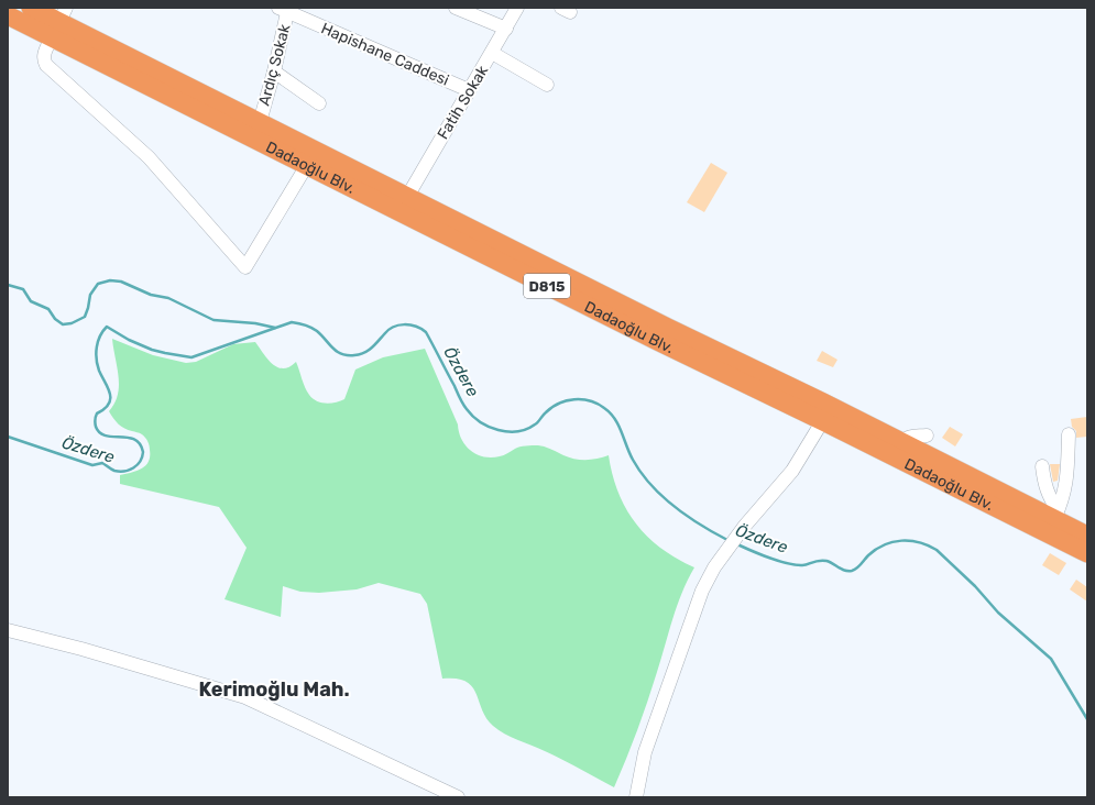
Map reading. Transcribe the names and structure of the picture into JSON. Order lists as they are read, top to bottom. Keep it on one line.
{"streets":{"highway":["Dadaoğlu Blv.","D815"],"street":["Hapishane Caddesi","Ardıç Sokak","Fatih Sokak"]},"crossings":[["Hapishane Caddesi","Ardıç Sokak"],["Hapishane Caddesi","Fatih Sokak"],["Ardıç Sokak","Dadaoğlu Blv."],["Fatih Sokak","Dadaoğlu Blv."]],"districts":["Kerimoğlu Mah."],"water":["Özdere"]}
